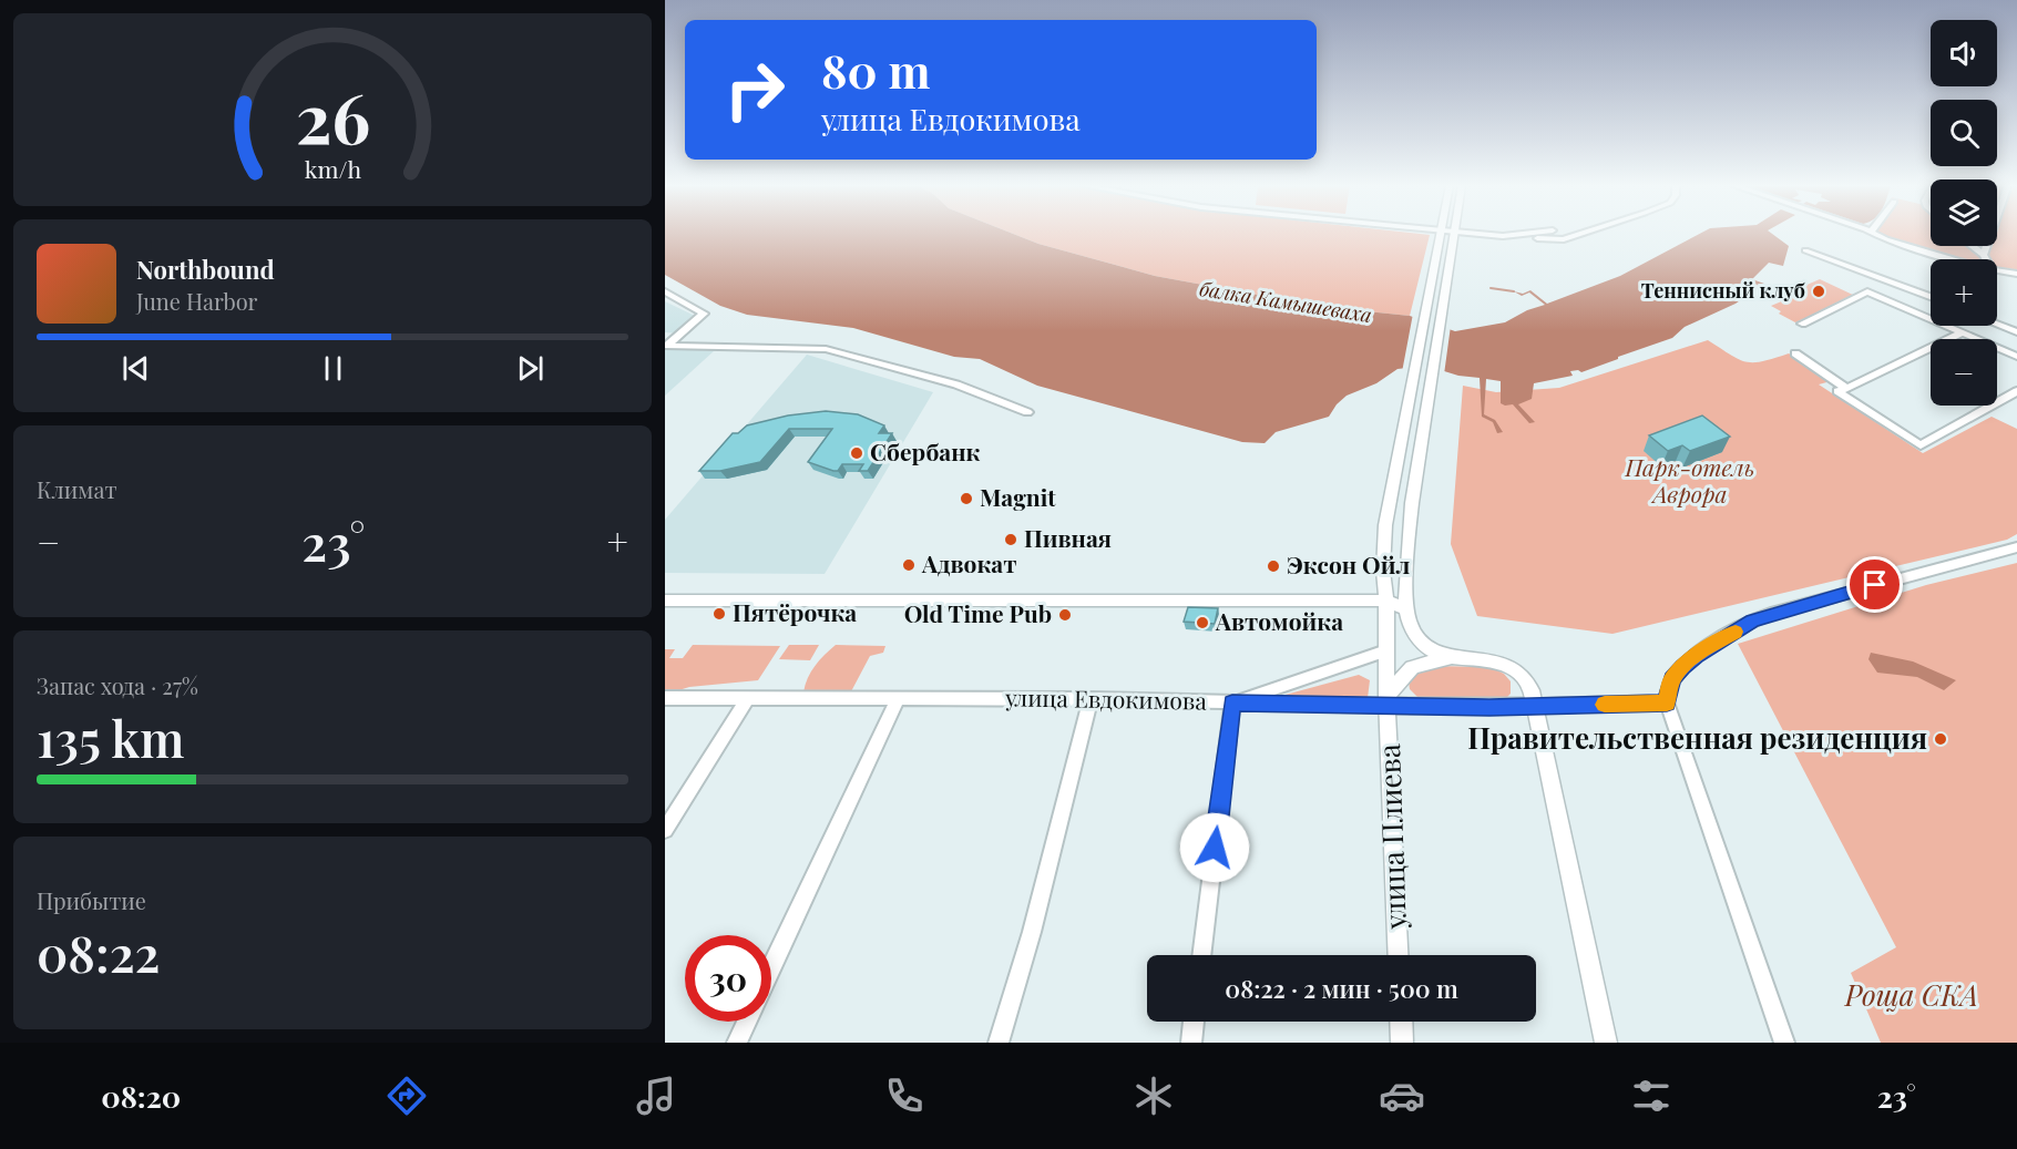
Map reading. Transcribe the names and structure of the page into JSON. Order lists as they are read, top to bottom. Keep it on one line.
{"streets":{"main road":["улица Евдокимова","улица Плиева"]},"crossings":[["улица Евдокимова","улица Плиева"]],"water":["балка Камышеваха"],"parks":["Парк-отель Аврора","Роща СКА"],"places":["Теннисный клуб","Сбербанк","Magnit","Пивная","Адвокат","Эксон Ойл","Пятёрочка","Old Time Pub","Автомойка","Правительственная резиденция"],"page":{"map_buttons":["+","−"],"turn":["80 m","улица Евдокимова"],"song":["Northbound","June Harbor"],"tile":["Климат",["Запас хода · 27%","135 km"],["Прибытие","08:22"]],"heat":["−","23°","+"],"limit":"30","trip":"08:22 · 2 мин · 500 m","tabs":["08:20","23°"],"gauge":["26","km/h"]}}
